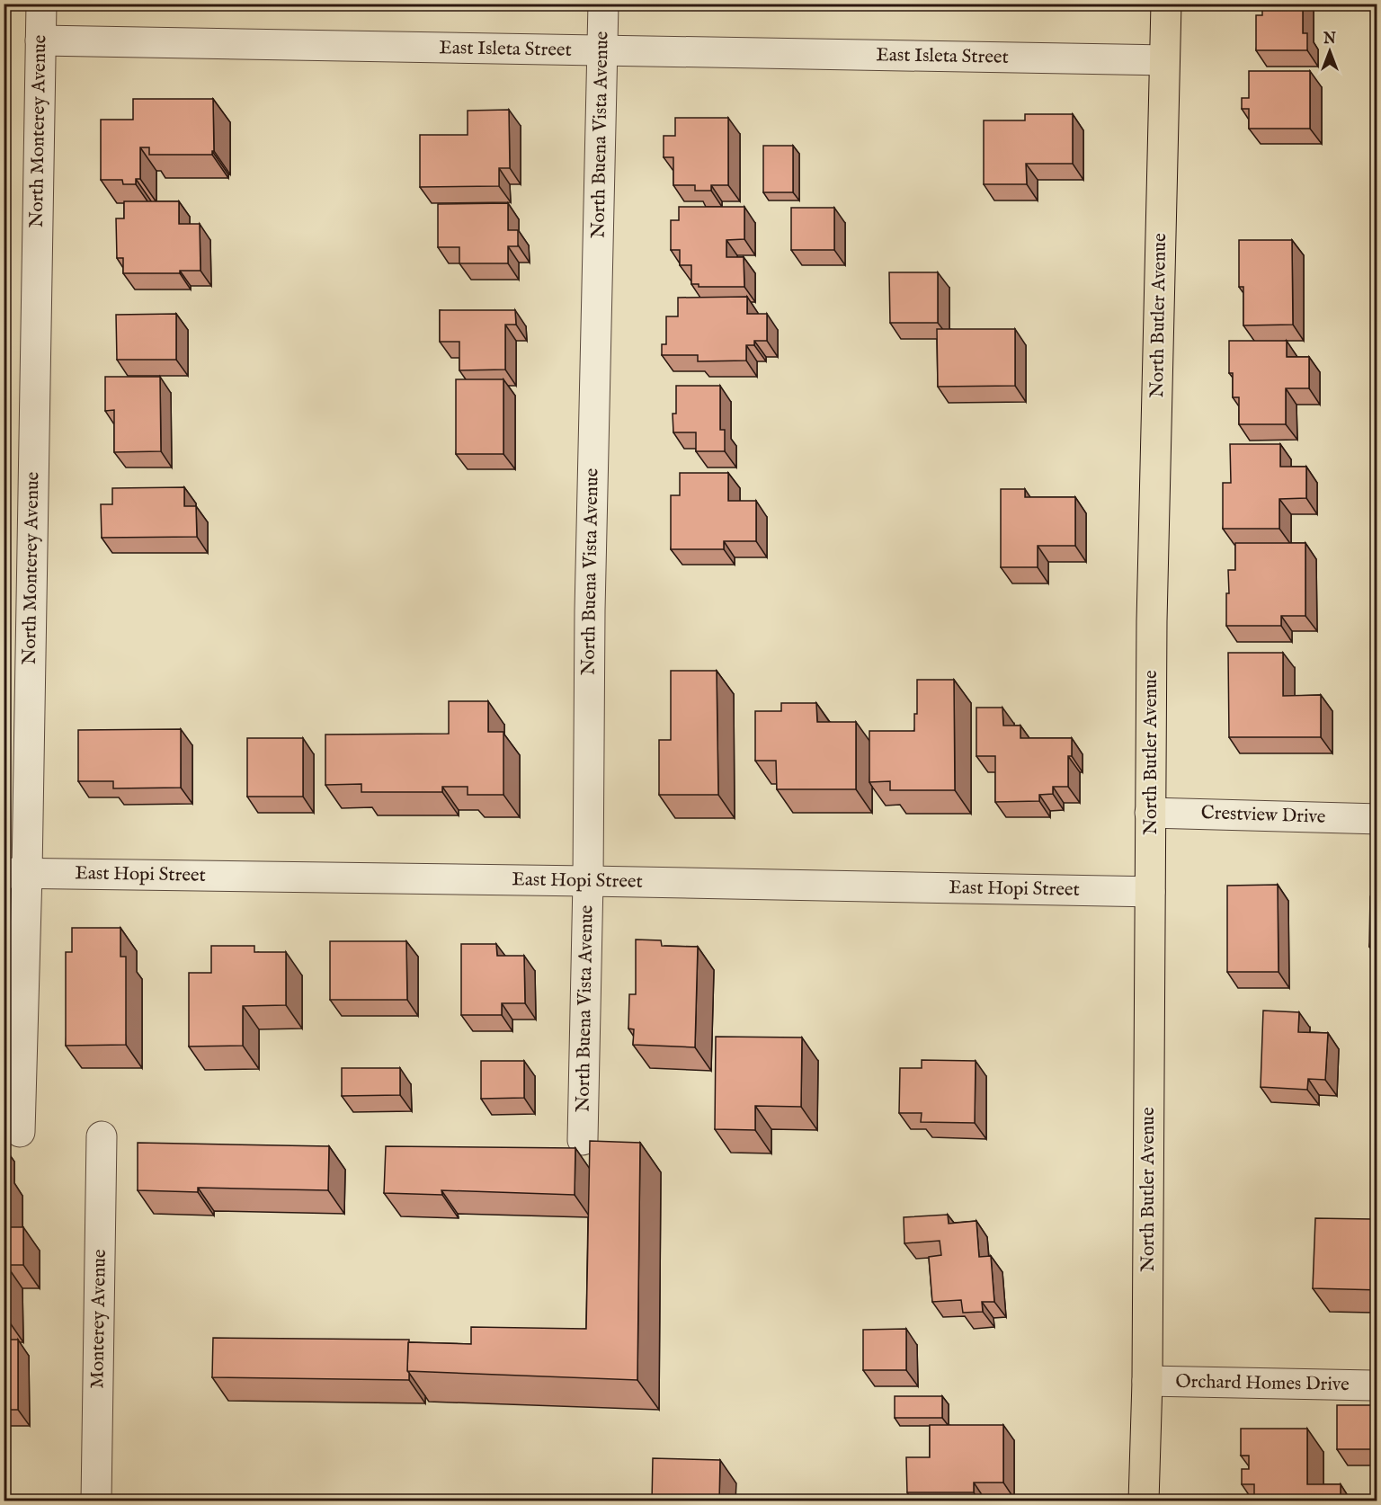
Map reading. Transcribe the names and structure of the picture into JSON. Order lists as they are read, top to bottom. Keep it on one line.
{"streets":{"main road":["North Butler Avenue"],"street":["East Isleta Street","North Monterey Avenue","North Buena Vista Avenue","Crestview Drive","East Hopi Street","Monterey Avenue","Orchard Homes Drive"]},"crossings":[["East Isleta Street","North Monterey Avenue"],["East Isleta Street","North Buena Vista Avenue"],["East Isleta Street","North Butler Avenue"],["North Monterey Avenue","East Hopi Street"],["North Buena Vista Avenue","East Hopi Street"],["North Butler Avenue","Crestview Drive"],["North Butler Avenue","East Hopi Street"],["North Butler Avenue","Orchard Homes Drive"]],"north":"top"}
